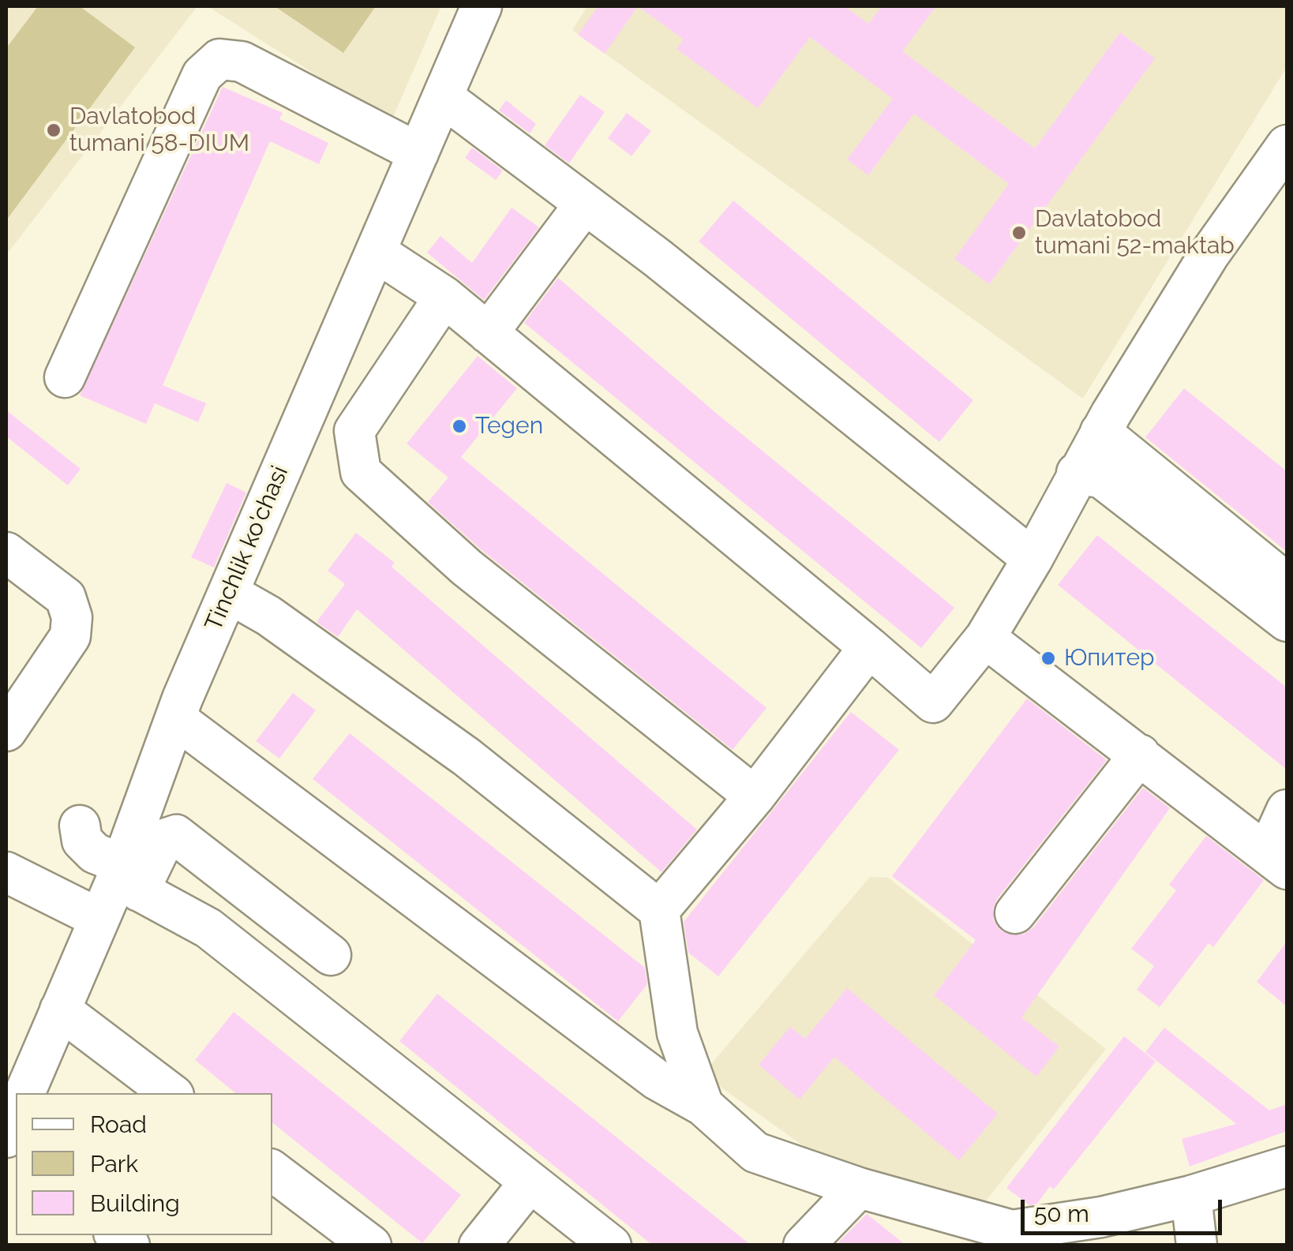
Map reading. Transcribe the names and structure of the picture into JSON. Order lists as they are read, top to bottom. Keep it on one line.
{"streets":{"street":["Tinchlik ko'chasi"]},"places":["Davlatobod tumani 58-DIUM","Davlatobod tumani 52-maktab","Tegen","Юпитер"],"legend":["Road","Park","Building"],"scale_bar":"50 m"}
